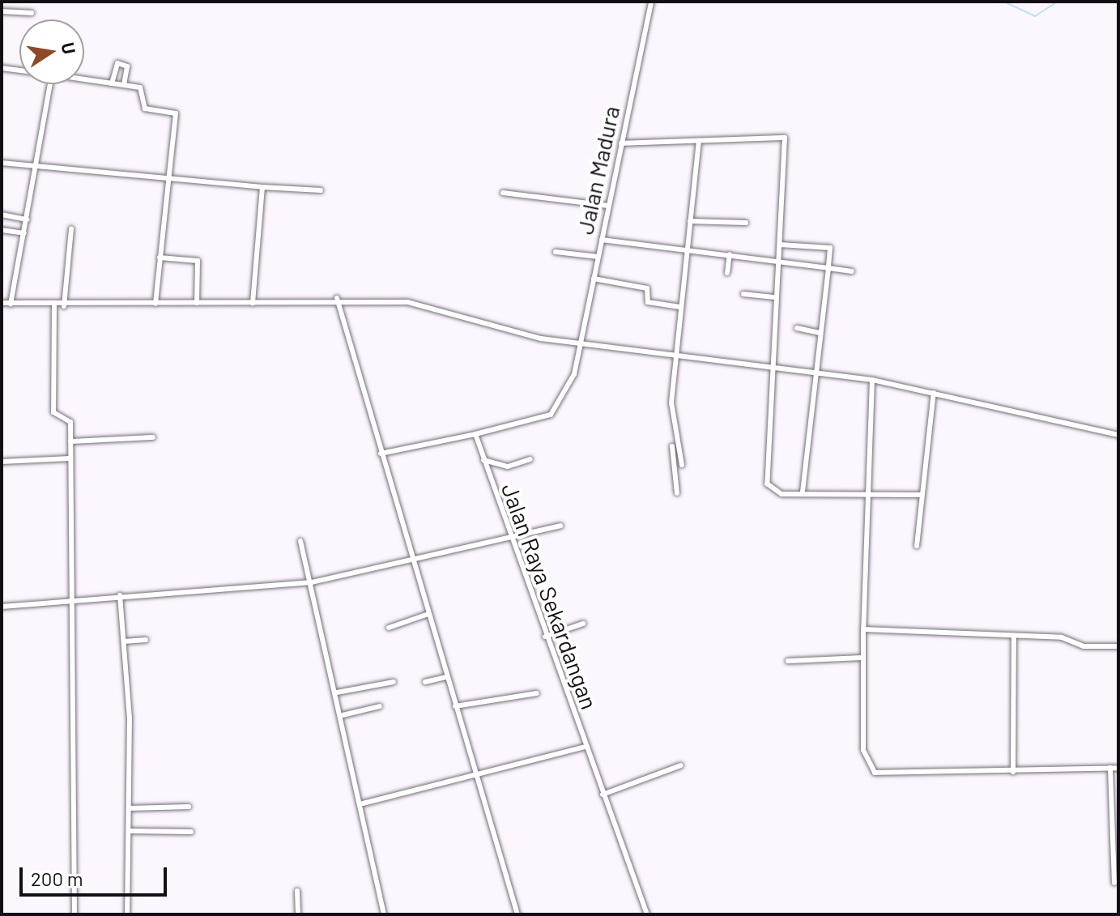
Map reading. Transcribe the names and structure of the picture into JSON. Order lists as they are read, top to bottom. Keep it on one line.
{"streets":{"street":["Jalan Madura","Jalan Raya Sekardangan"]},"scale_bar":"200 m","north":"right"}
